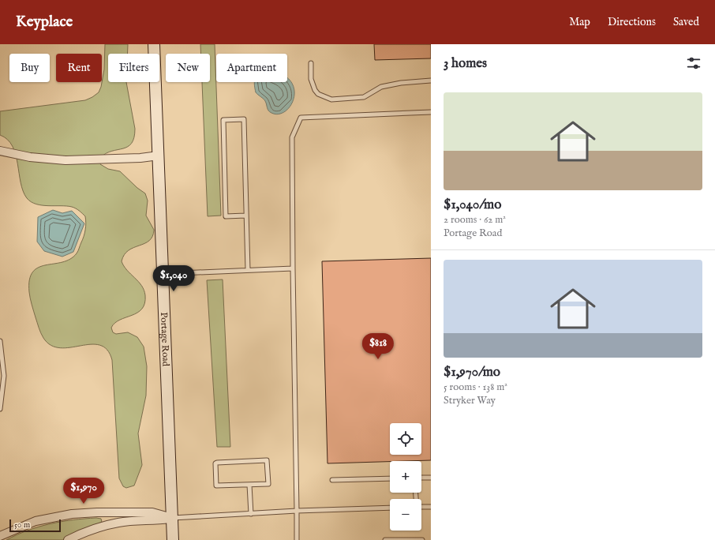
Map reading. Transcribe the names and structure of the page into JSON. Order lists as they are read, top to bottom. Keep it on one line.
{"streets":{"main road":["Portage Road"]},"scale_bar":"50 m","page":{"header":"Keyplace","nav":["Map","Directions","Saved"],"heading":"3 homes","chip":["Buy","Rent","Filters","New","Apartment"],"list":[{"name":"$1,040/mo","note":"2 rooms · 62 m² · Portage Road"},{"name":"$1,970/mo","note":"5 rooms · 138 m² · Stryker Way"}],"price":["$1,040","$818","$1,970"],"map_buttons":["+","−"],"scale":"50 m"}}
